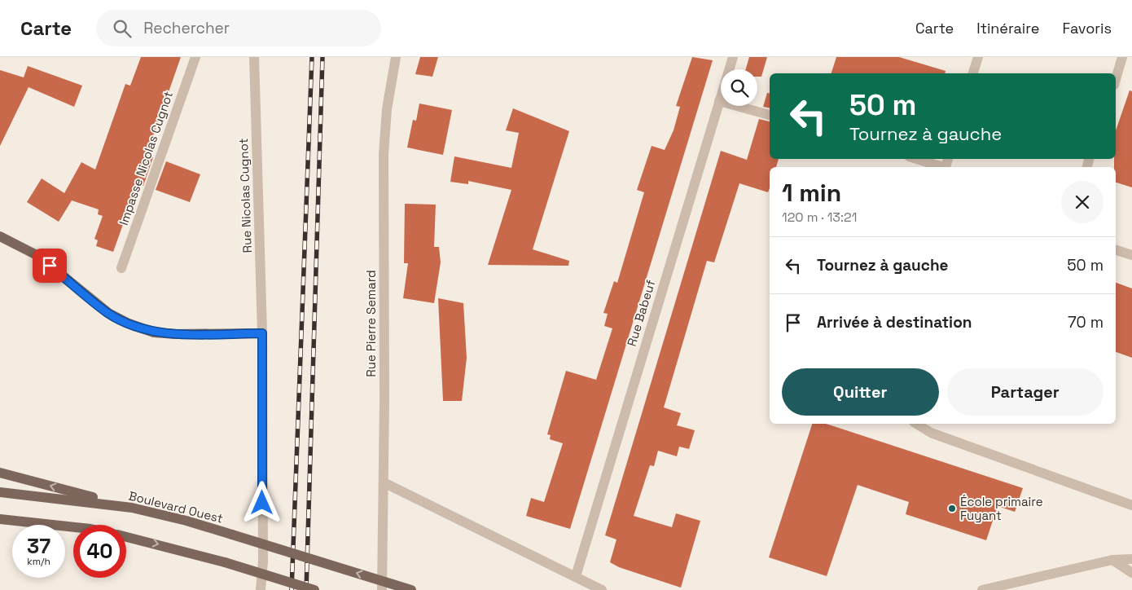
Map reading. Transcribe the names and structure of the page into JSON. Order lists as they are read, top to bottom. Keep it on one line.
{"streets":{"main road":["Boulevard Ouest"],"street":["Impasse Nicolas Cugnot","Rue Nicolas Cugnot","Rue Babeuf","Rue Pierre Semard"]},"places":["École primaire Fuyant"],"page":{"header":"Carte","search":"Rechercher","nav":["Carte","Itinéraire","Favoris"],"turn":["50 m","Tournez à gauche"],"heading":["1 min","120 m · 13:21"],"list":[{"name":"Tournez à gauche","value":"50 m"},{"name":"Arrivée à destination","value":"70 m"}],"buttons":["Quitter","Partager"],"speed":"37 km/h","limit":"40"}}
